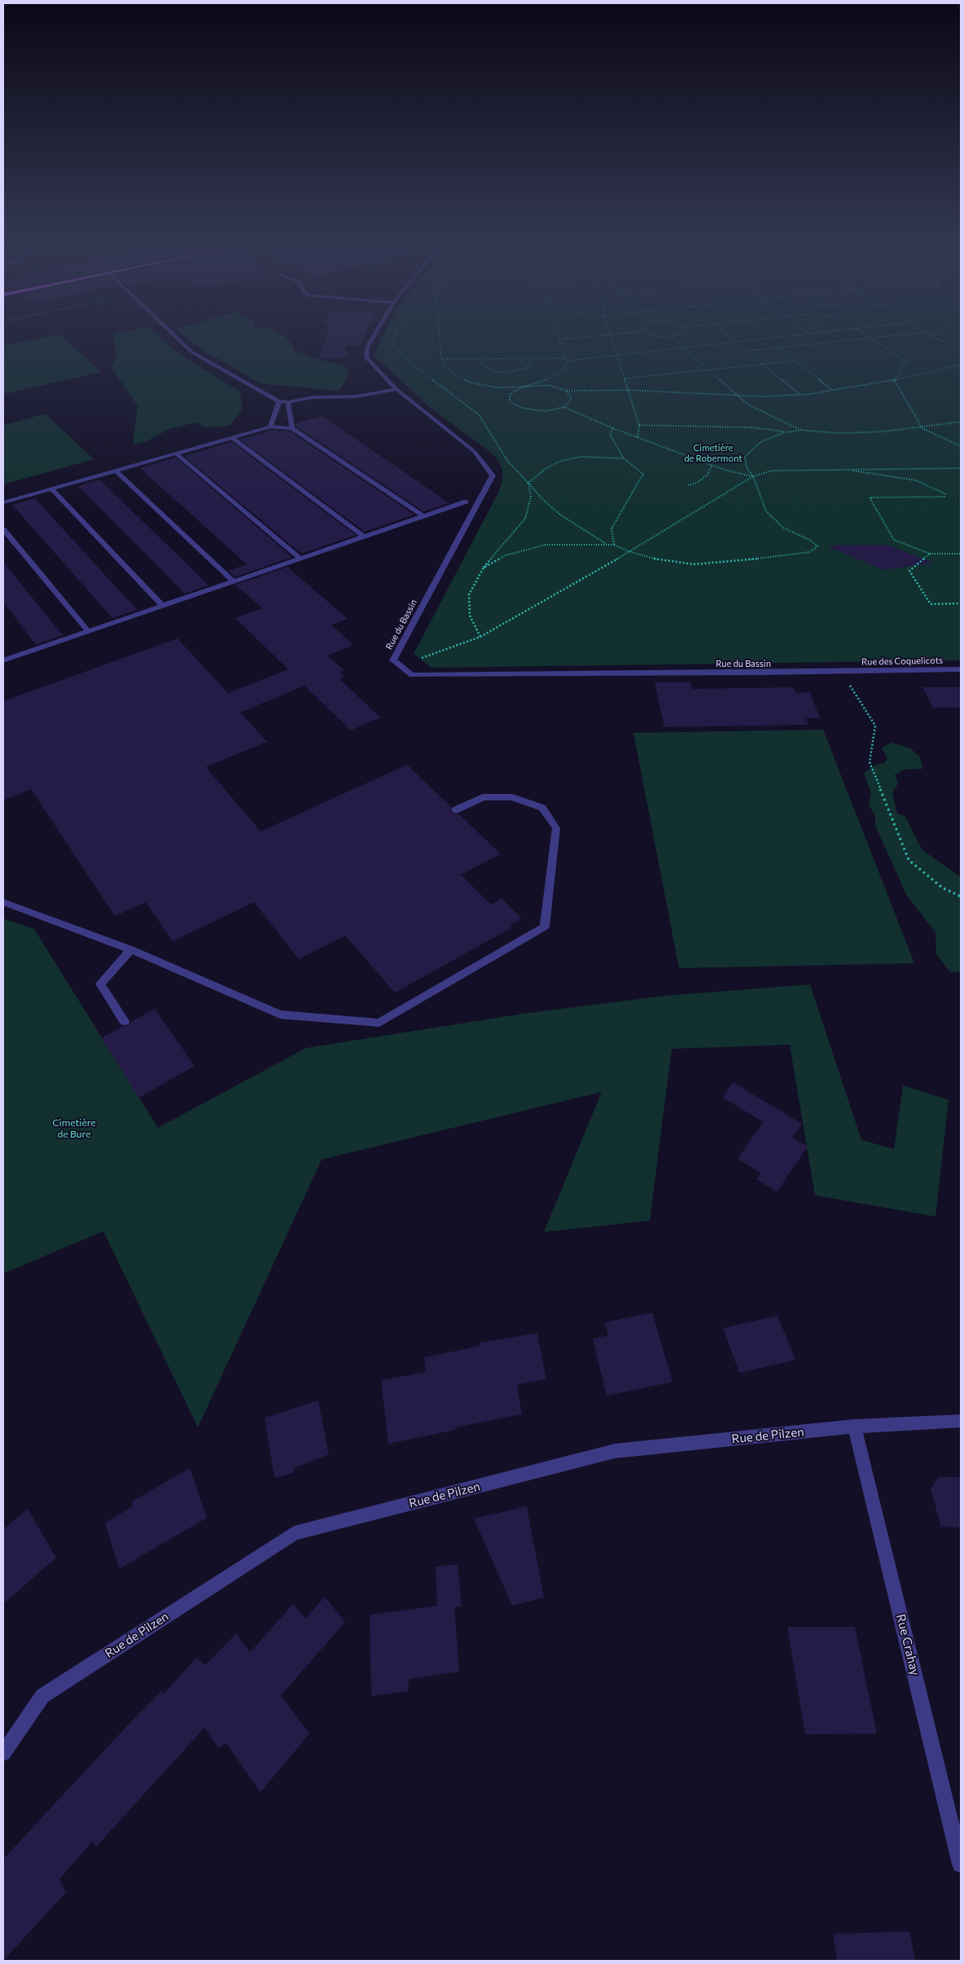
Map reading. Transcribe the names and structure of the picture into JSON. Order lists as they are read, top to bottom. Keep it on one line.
{"streets":{"street":["Rue du Bassin","Rue des Coquelicots","Rue de Pilzen","Rue Crahay"]},"crossings":[["Rue du Bassin","Rue des Coquelicots"],["Rue de Pilzen","Rue Crahay"]],"parks":["Cimetière de Robermont","Cimetière de Bure"]}
